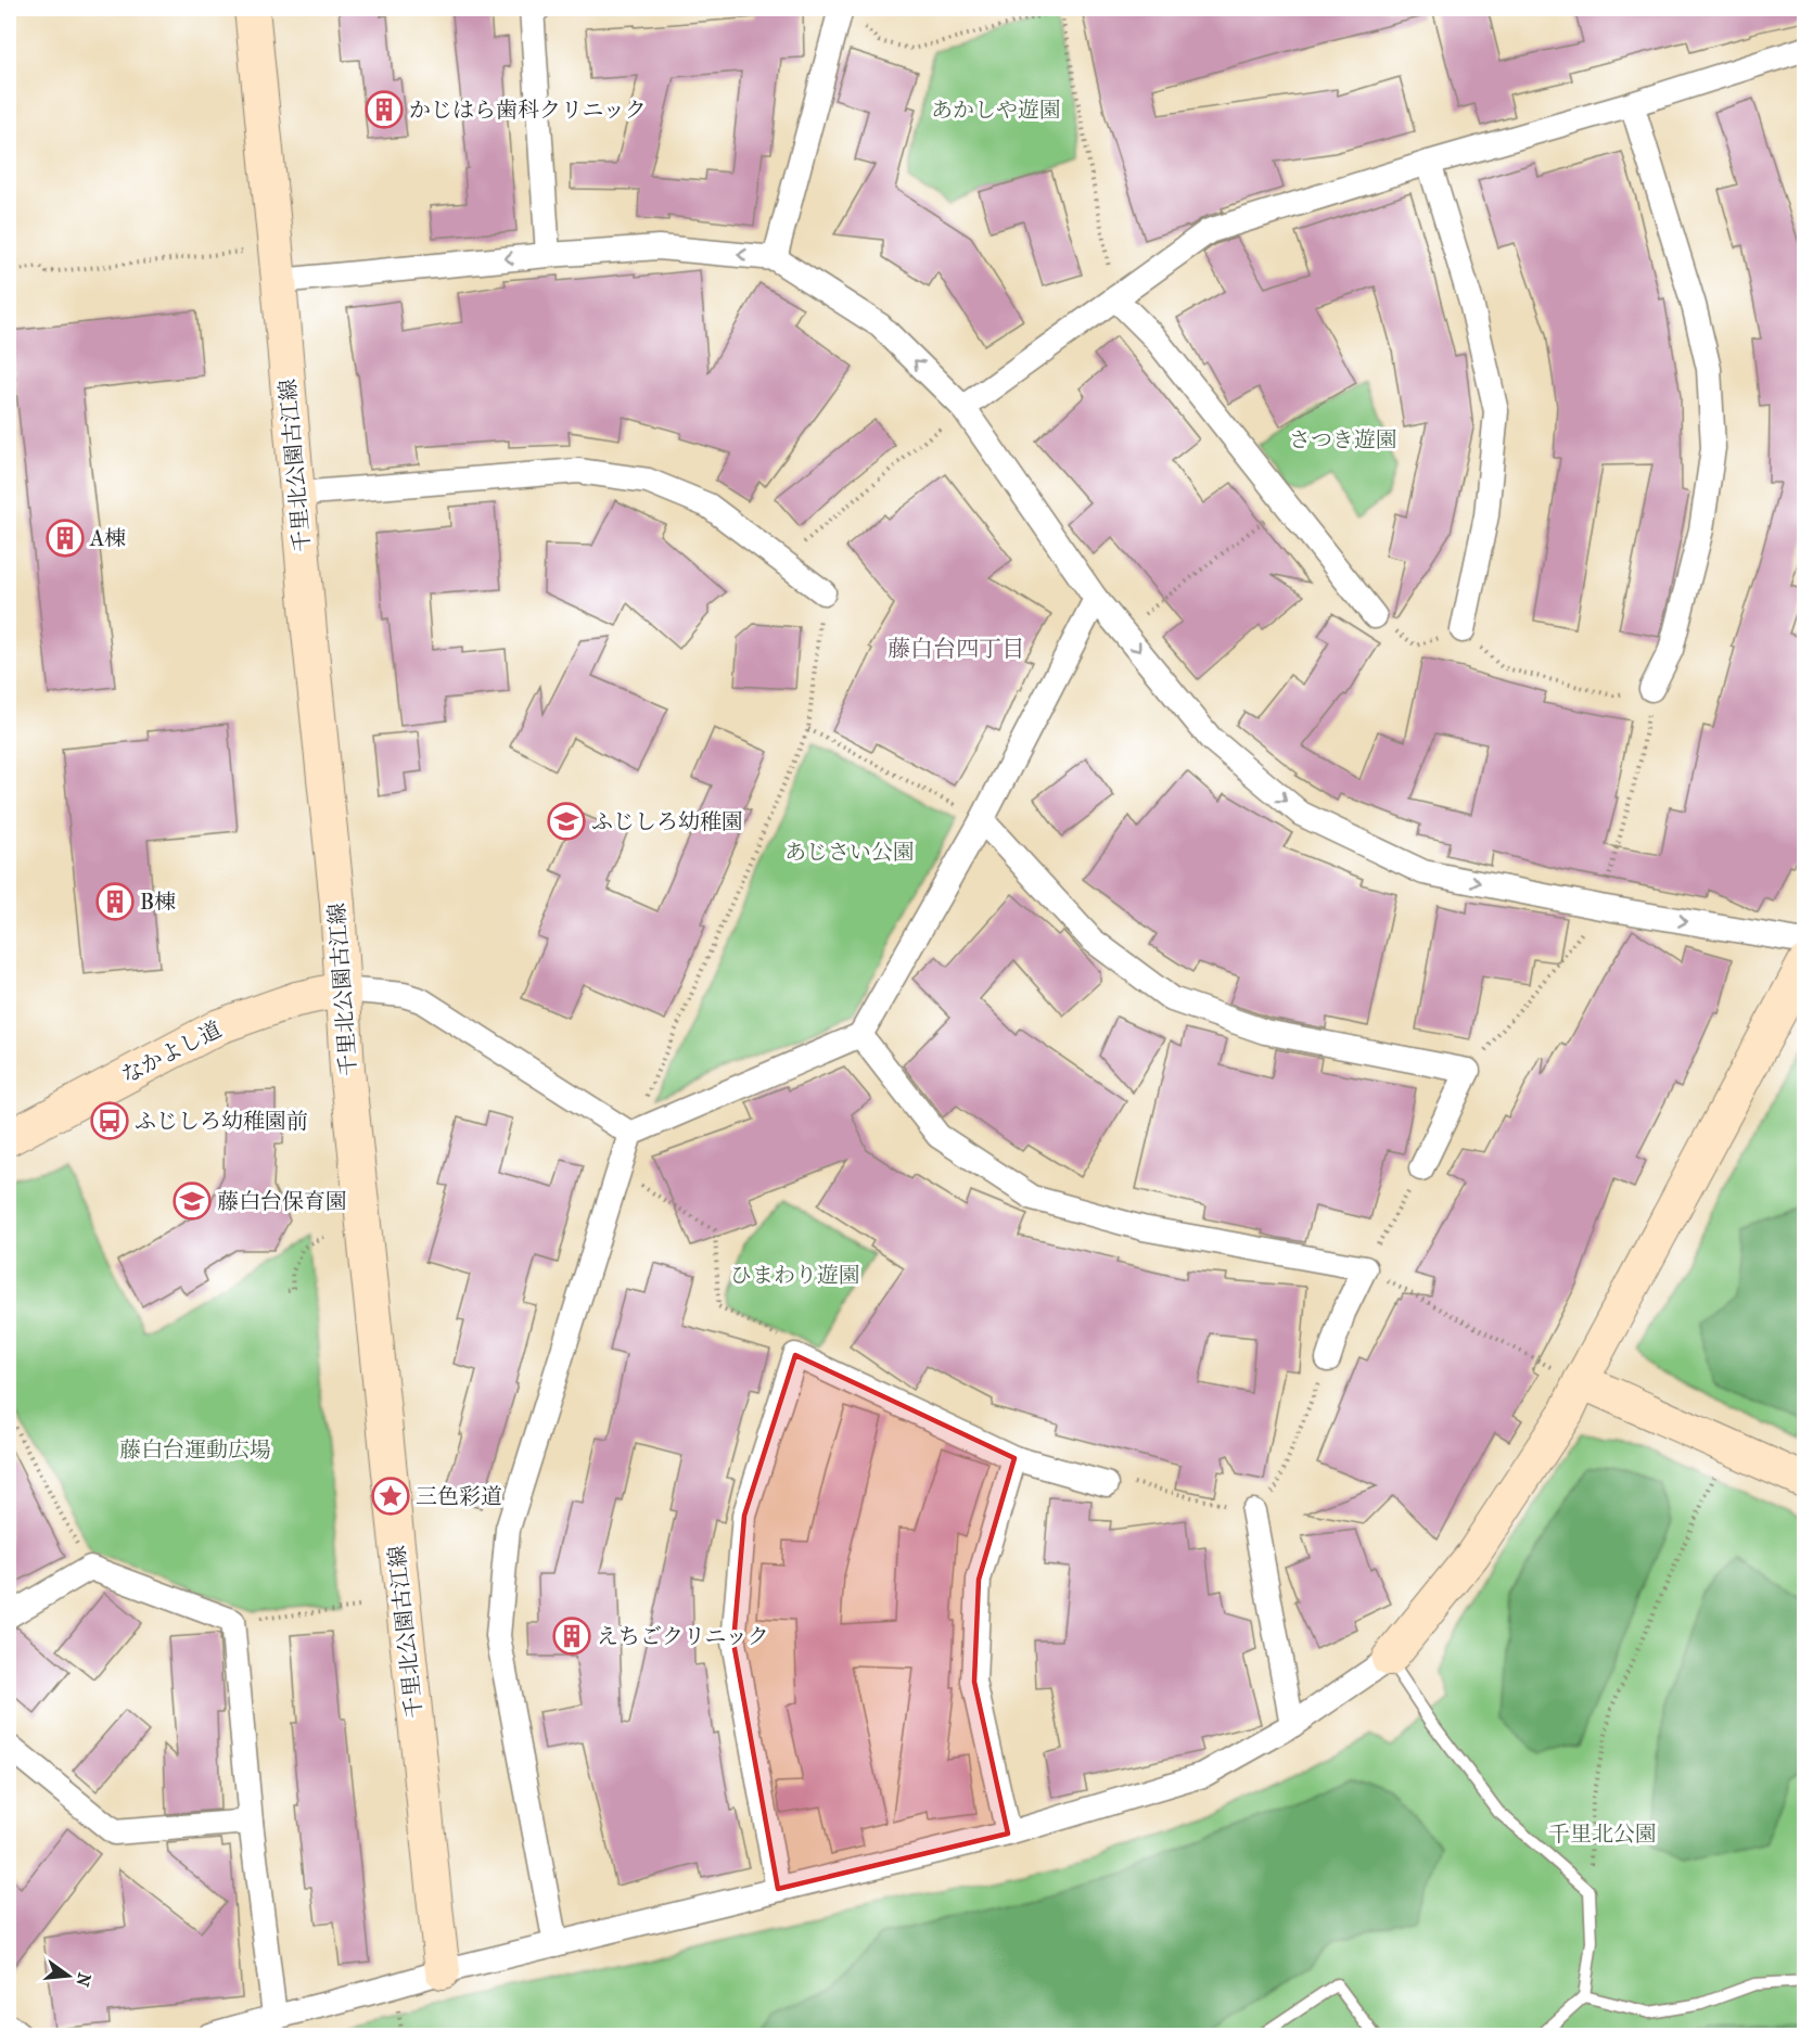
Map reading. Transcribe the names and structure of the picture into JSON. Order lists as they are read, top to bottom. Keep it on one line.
{"streets":{"street":["千里北公園古江線","なかよし道"]},"crossings":[["千里北公園古江線","なかよし道"]],"districts":["藤白台四丁目"],"parks":["あかしや遊園","さつき遊園","あじさい公園","ひまわり遊園","藤白台運動広場","千里北公園"],"places":{"building":["かじはら歯科クリニック","A棟","B棟","えちごクリニック"],"school or university":["ふじしろ幼稚園","藤白台保育園"],"bus stop":["ふじしろ幼稚園前"],"place":["三色彩道"]},"north":"right"}
